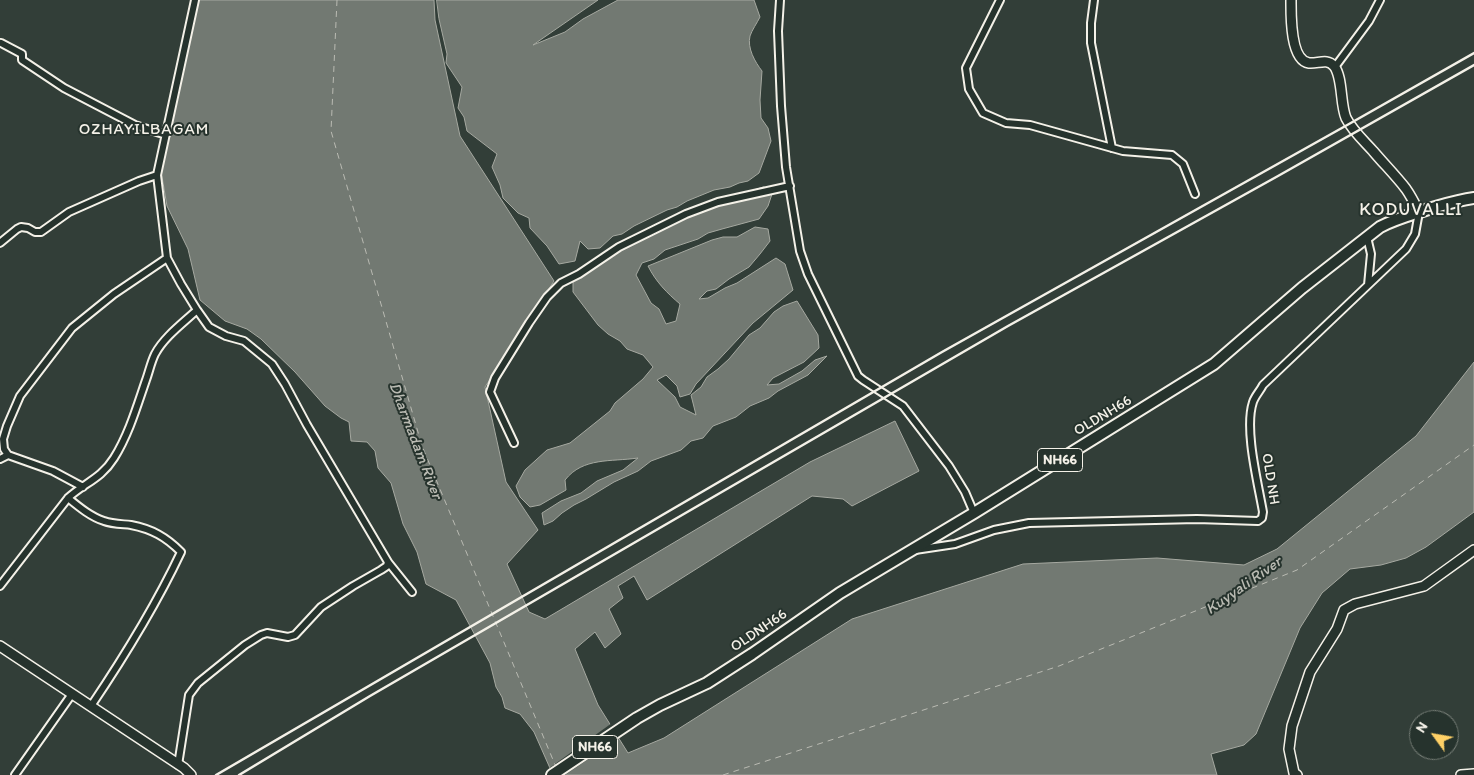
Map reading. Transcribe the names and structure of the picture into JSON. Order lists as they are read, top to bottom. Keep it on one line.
{"streets":{"main road":["OLDNH66","NH66"],"street":["OLD NH"]},"crossings":[["OLDNH66","OLD NH"]],"districts":["OZHAYILBAGAM","KODUVALLI"],"water":["Dharmadam River","Kuyyali River"],"north":"top left"}
